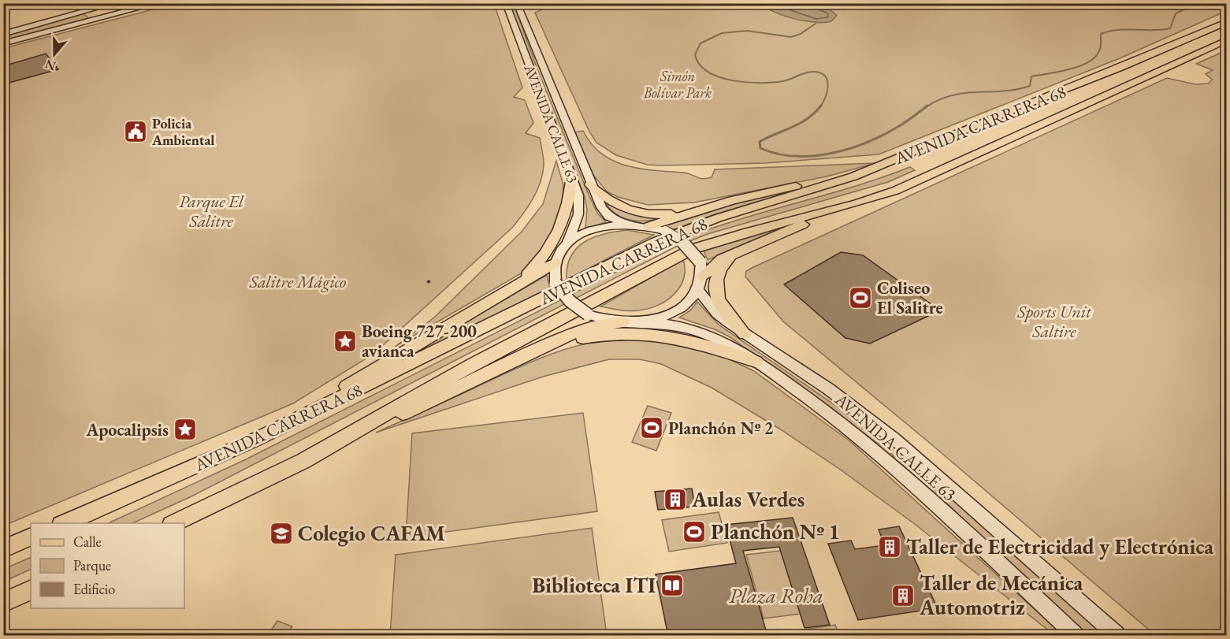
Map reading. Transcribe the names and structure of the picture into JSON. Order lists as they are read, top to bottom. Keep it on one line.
{"streets":{"main road":["AVENIDA CALLE 63","AVENIDA CARRERA 68"]},"parks":["Simón Bolívar Park","Parque El Salitre","Salitre Mágico","Sports Unit Saltire","Plaza Roha"],"places":{"public building":["Policia Ambiental"],"sports":["Coliseo El Salitre","Planchón Nº 2","Planchón Nº 1"],"place":["Boeing 727-200 avianca","Apocalipsis"],"building":["Aulas Verdes","Taller de Electricidad y Electrónica","Taller de Mecánica Automotriz"],"school or university":["Colegio CAFAM"],"library":["Biblioteca ITI"]},"legend":["Calle","Parque","Edificio"],"north":"bottom"}
